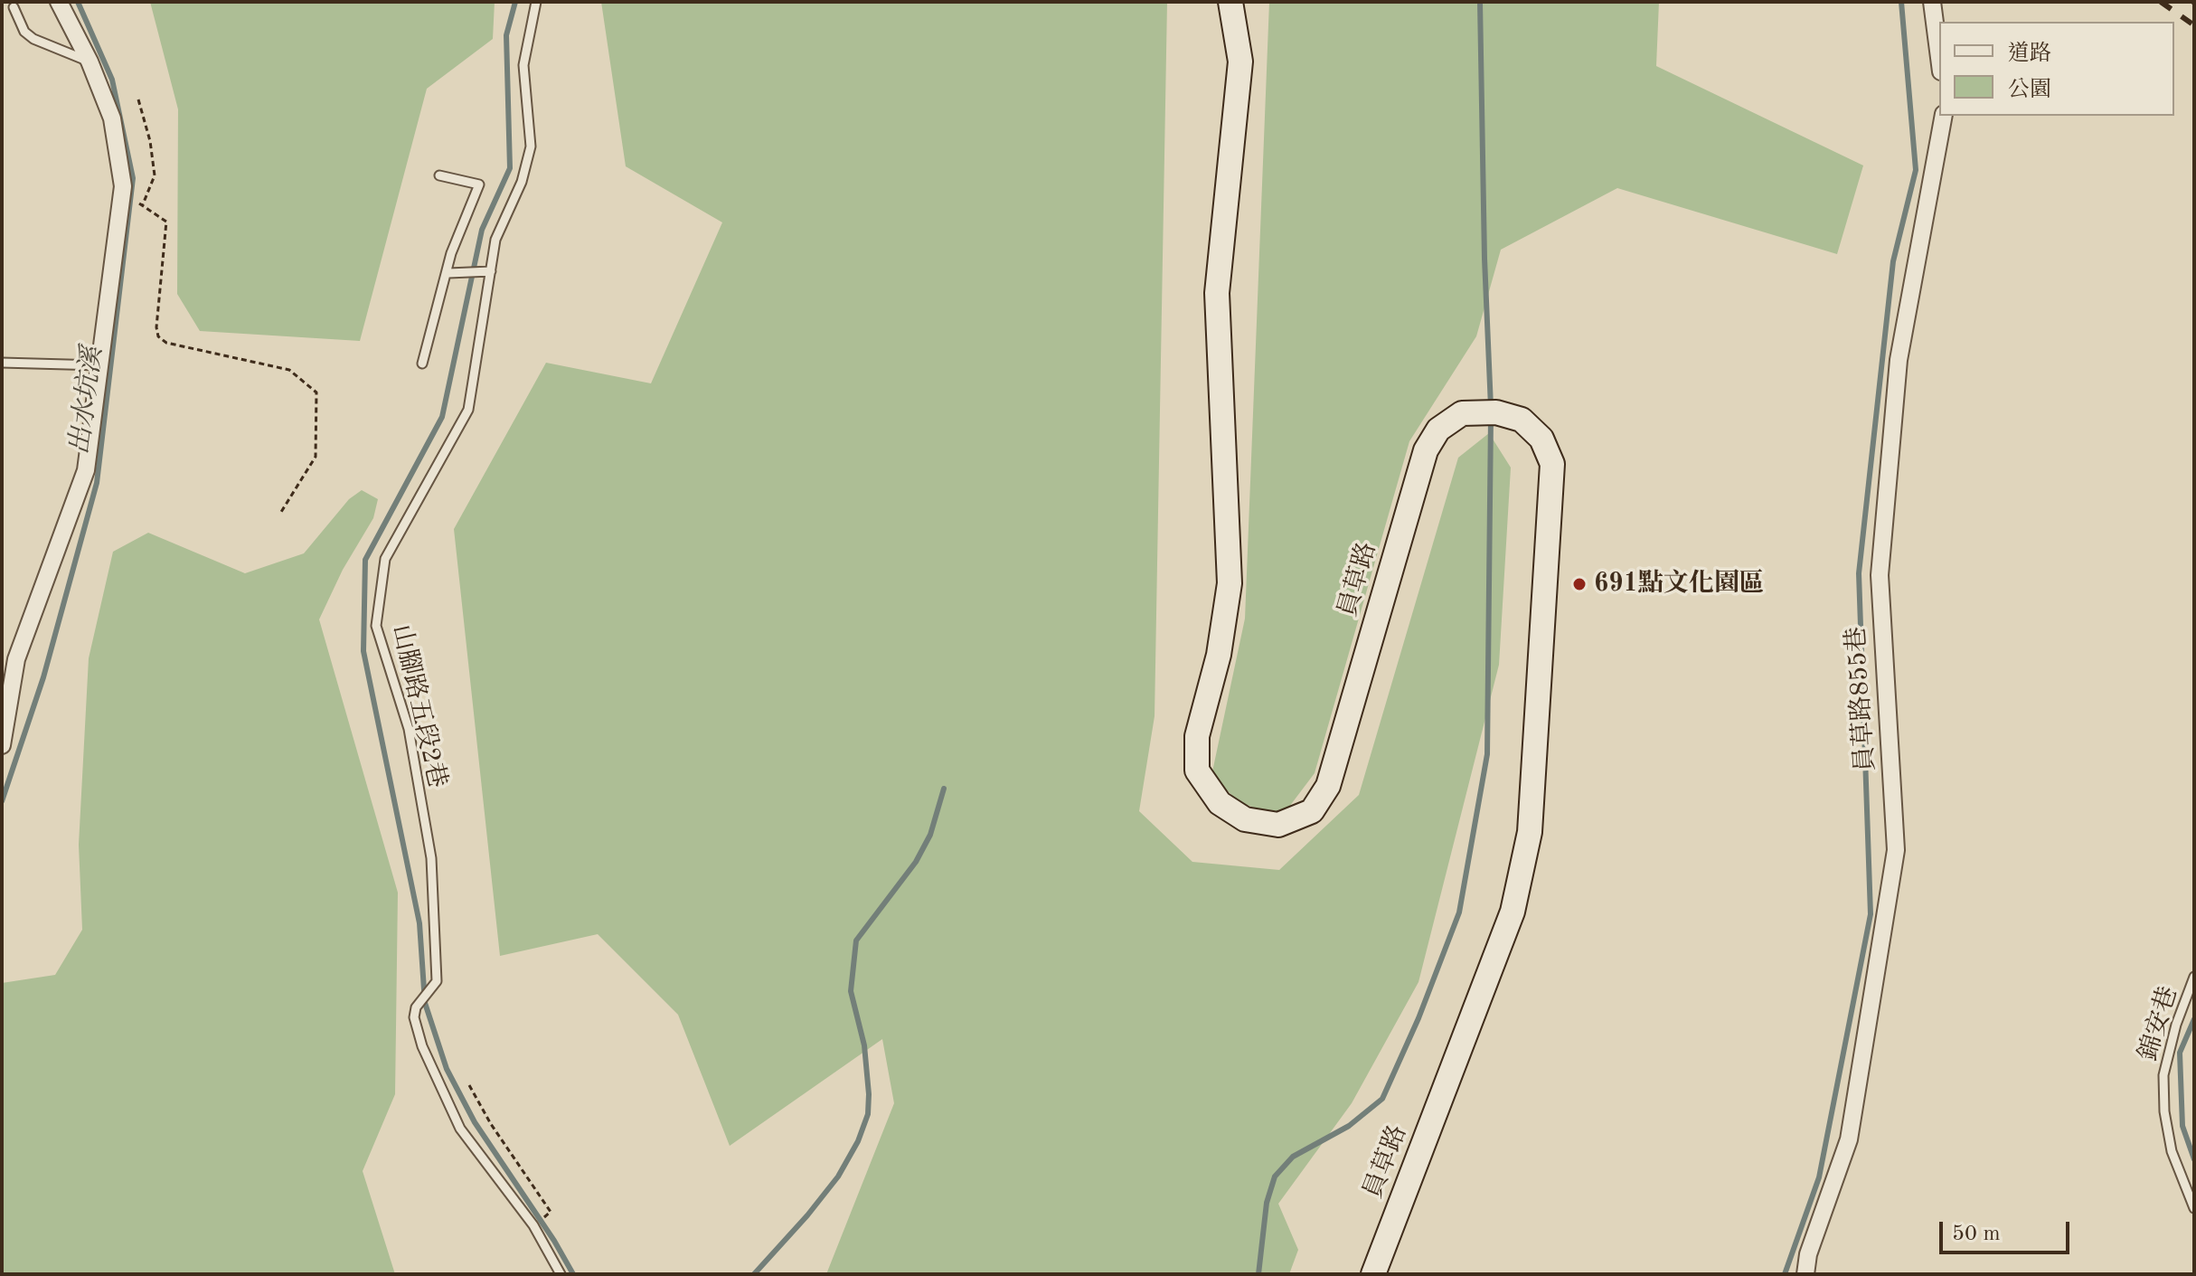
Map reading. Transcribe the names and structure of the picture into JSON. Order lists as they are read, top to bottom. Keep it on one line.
{"streets":{"main road":["員草路"],"street":["員草路855巷"],"lane":["山腳路五段2巷","錦安巷"]},"water":["出水坑溪"],"places":["691點文化園區"],"legend":["道路","公園"],"scale_bar":"50 m"}
